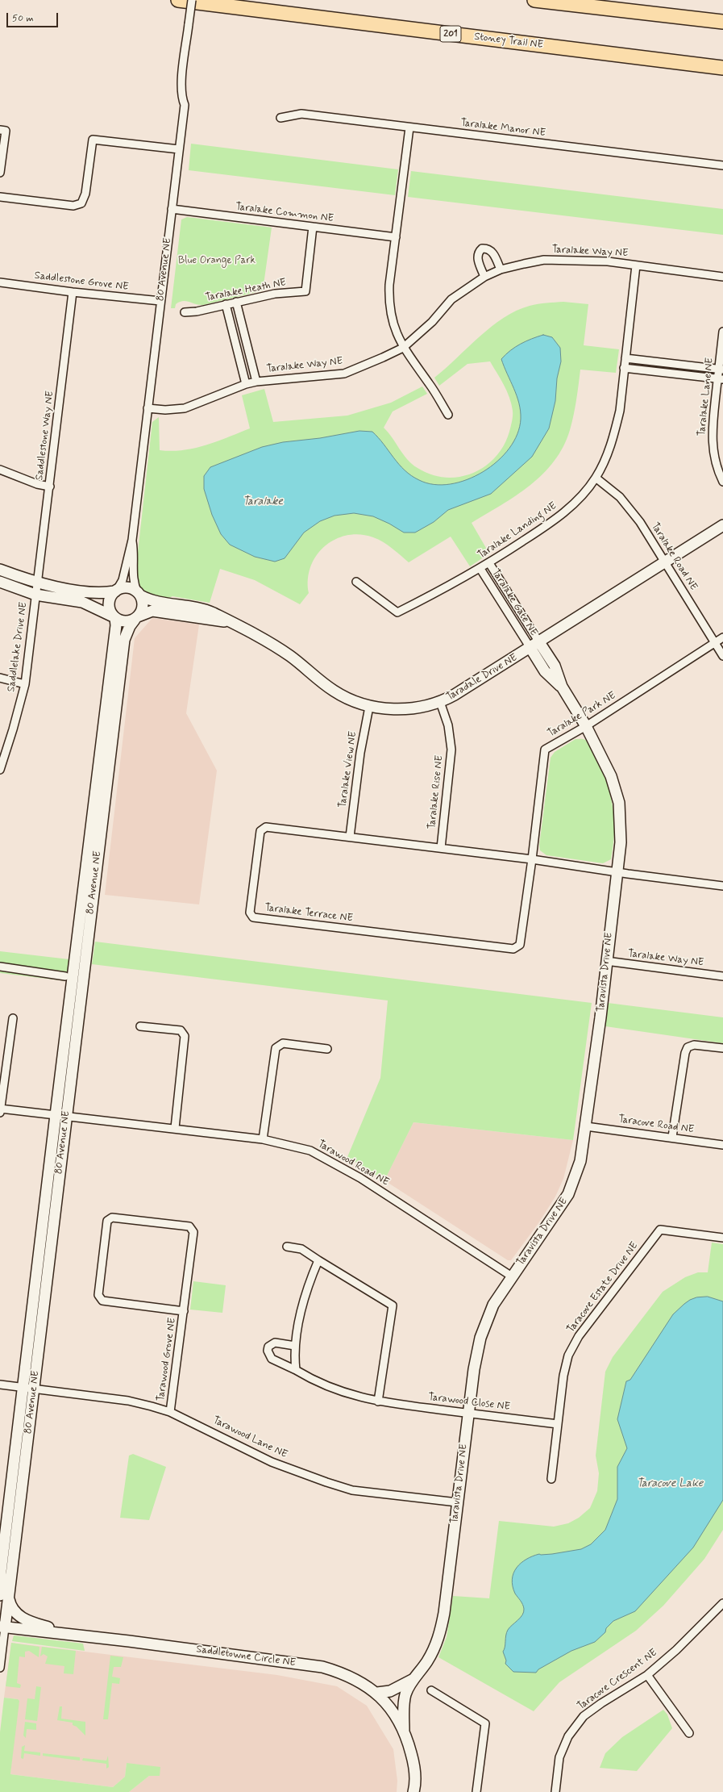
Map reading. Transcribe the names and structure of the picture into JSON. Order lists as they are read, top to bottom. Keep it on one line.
{"streets":{"highway":["201","Stoney Trail NE"],"street":["Taralake Manor NE","Taralake Common NE","Taralake Way NE","80 Avenue NE","Saddlestone Grove NE","Taralake Heath NE","Taralake Lane NE","Saddlestone Way NE","Taralake Landing NE","Taralake Road NE","Taralake Gate NE","Saddlelake Drive NE","Taradale Drive NE","Taralake Park NE","Taralake View NE","Taralake Rise NE","Taralake Terrace NE","Taravista Drive NE","Taracove Road NE","Tarawood Road NE","Taracove Estate Drive NE","Tarawood Grove NE","Tarawood Close NE","Tarawood Lane NE","Saddletowne Circle NE","Taracove Crescent NE"]},"crossings":[["Taralake Common NE","80 Avenue NE"],["Taralake Common NE","Taralake Heath NE"],["Taralake Way NE","80 Avenue NE"],["Taralake Way NE","Taralake Landing NE"],["Taralake Way NE","Taravista Drive NE"],["80 Avenue NE","Saddlestone Grove NE"],["80 Avenue NE","Taradale Drive NE"],["80 Avenue NE","Tarawood Road NE"],["80 Avenue NE","Tarawood Lane NE"],["80 Avenue NE","Saddletowne Circle NE"],["Saddlestone Grove NE","Saddlestone Way NE"],["Saddlestone Way NE","Saddlelake Drive NE"],["Taralake Landing NE","Taralake Road NE"],["Taralake Landing NE","Taralake Gate NE"],["Taralake Road NE","Taradale Drive NE"],["Taralake Road NE","Taralake Park NE"],["Taralake Gate NE","Taradale Drive NE"],["Taralake Gate NE","Taravista Drive NE"],["Taradale Drive NE","Taralake View NE"],["Taradale Drive NE","Taralake Rise NE"],["Taradale Drive NE","Taravista Drive NE"],["Taralake Park NE","Taralake Terrace NE"],["Taralake Park NE","Taravista Drive NE"],["Taralake View NE","Taralake Terrace NE"],["Taralake Rise NE","Taralake Terrace NE"],["Taralake Terrace NE","Taravista Drive NE"],["Taravista Drive NE","Taracove Road NE"],["Taravista Drive NE","Tarawood Road NE"],["Taravista Drive NE","Tarawood Close NE"],["Taravista Drive NE","Tarawood Lane NE"],["Taracove Estate Drive NE","Tarawood Close NE"],["Tarawood Grove NE","Tarawood Lane NE"]],"water":["Taralake","Taracove Lake"],"parks":["Blue Orange Park"],"scale_bar":"50 m"}
